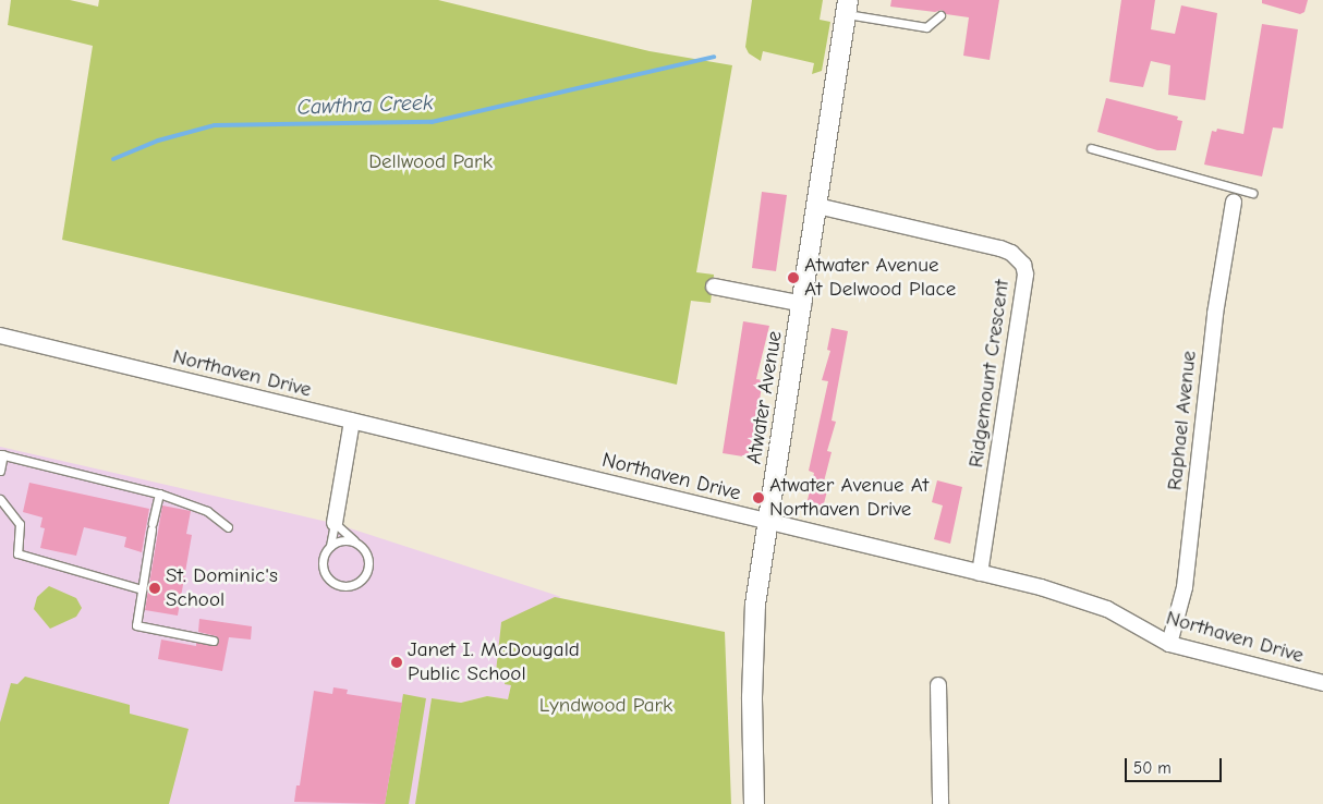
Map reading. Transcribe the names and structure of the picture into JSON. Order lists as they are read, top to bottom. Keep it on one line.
{"streets":{"street":["Northaven Drive","Ridgemount Crescent","Atwater Avenue","Raphael Avenue"]},"crossings":[["Northaven Drive","Ridgemount Crescent"],["Northaven Drive","Atwater Avenue"],["Northaven Drive","Raphael Avenue"],["Ridgemount Crescent","Atwater Avenue"]],"water":["Cawthra Creek"],"parks":["Dellwood Park","Lyndwood Park"],"places":["Atwater Avenue At Delwood Place","Atwater Avenue At Northaven Drive","St. Dominic's School","Janet I. McDougald Public School"],"scale_bar":"50 m"}
